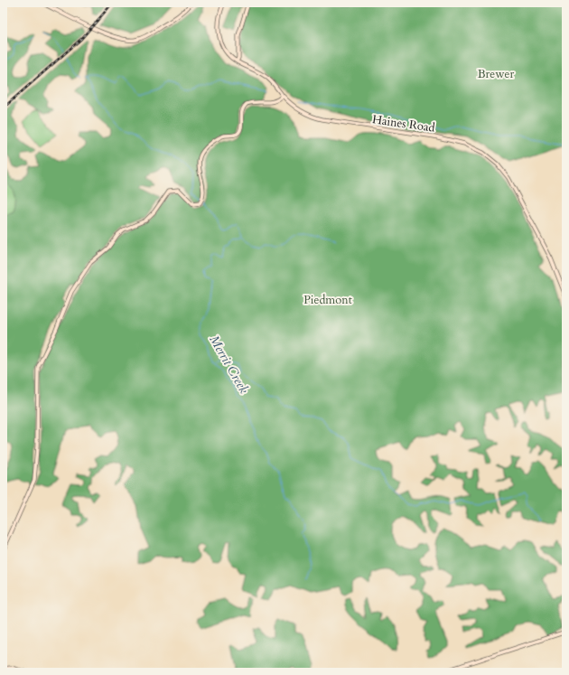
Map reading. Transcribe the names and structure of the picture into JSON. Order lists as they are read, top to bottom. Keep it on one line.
{"streets":{"main road":["Haines Road"]},"water":["Merrit Creek"],"parks":["Brewer","Piedmont"]}
